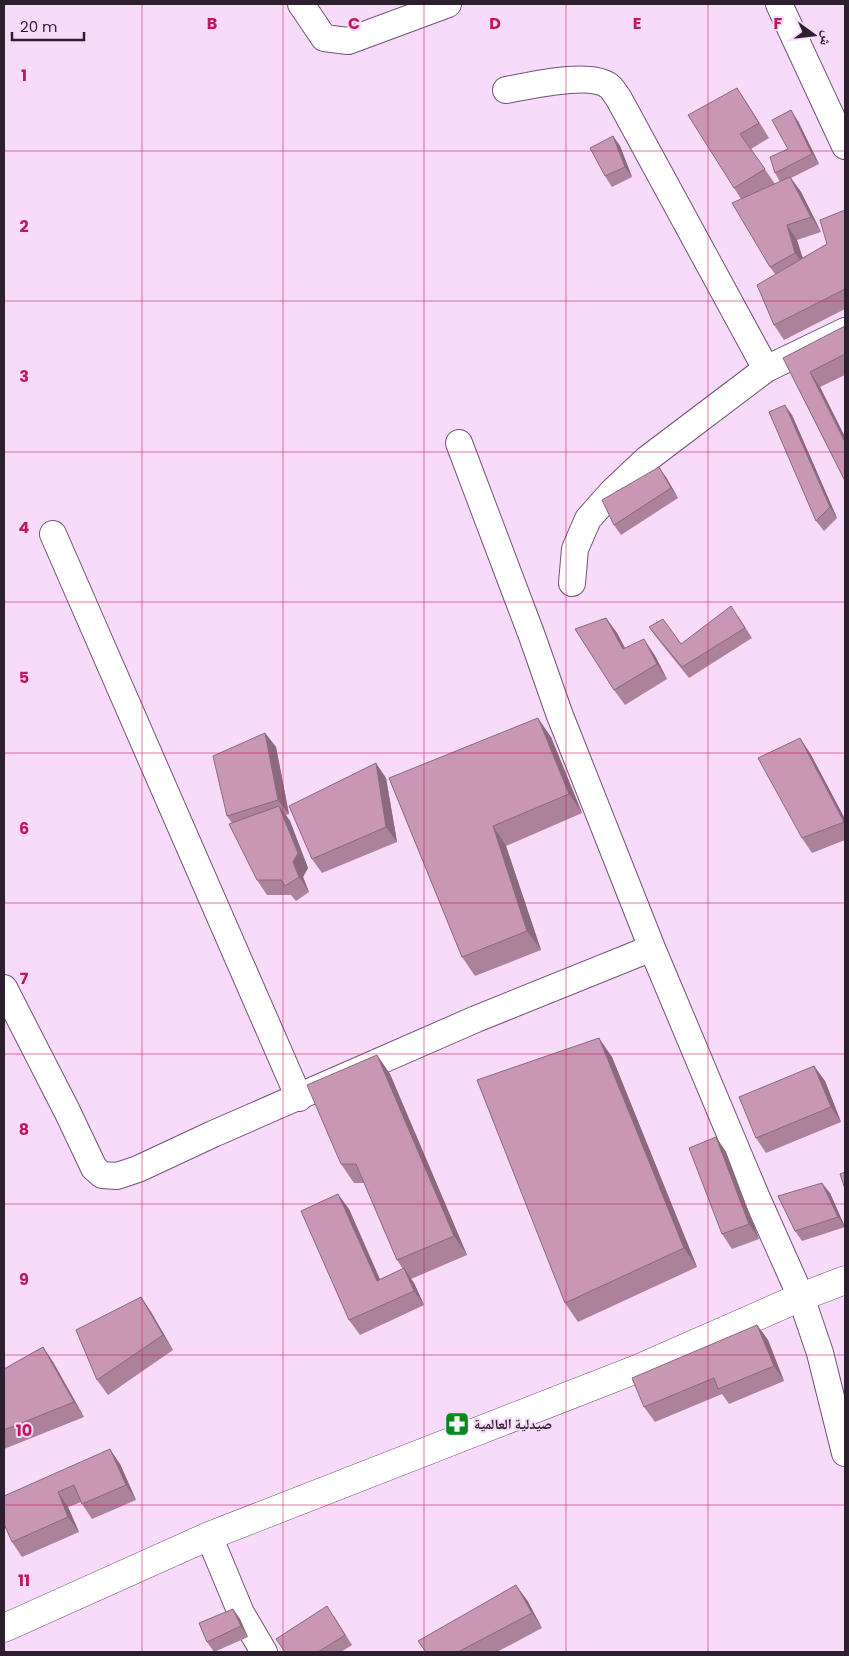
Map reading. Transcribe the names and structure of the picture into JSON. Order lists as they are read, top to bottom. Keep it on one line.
{"places":{"pharmacy":["صيدلية العالمية"]},"scale_bar":"20 m","north":"right","grid":{"columns":["B","C","D","E","F"],"rows":["1","2","3","4","5","6","7","8","9","10","11"]}}
